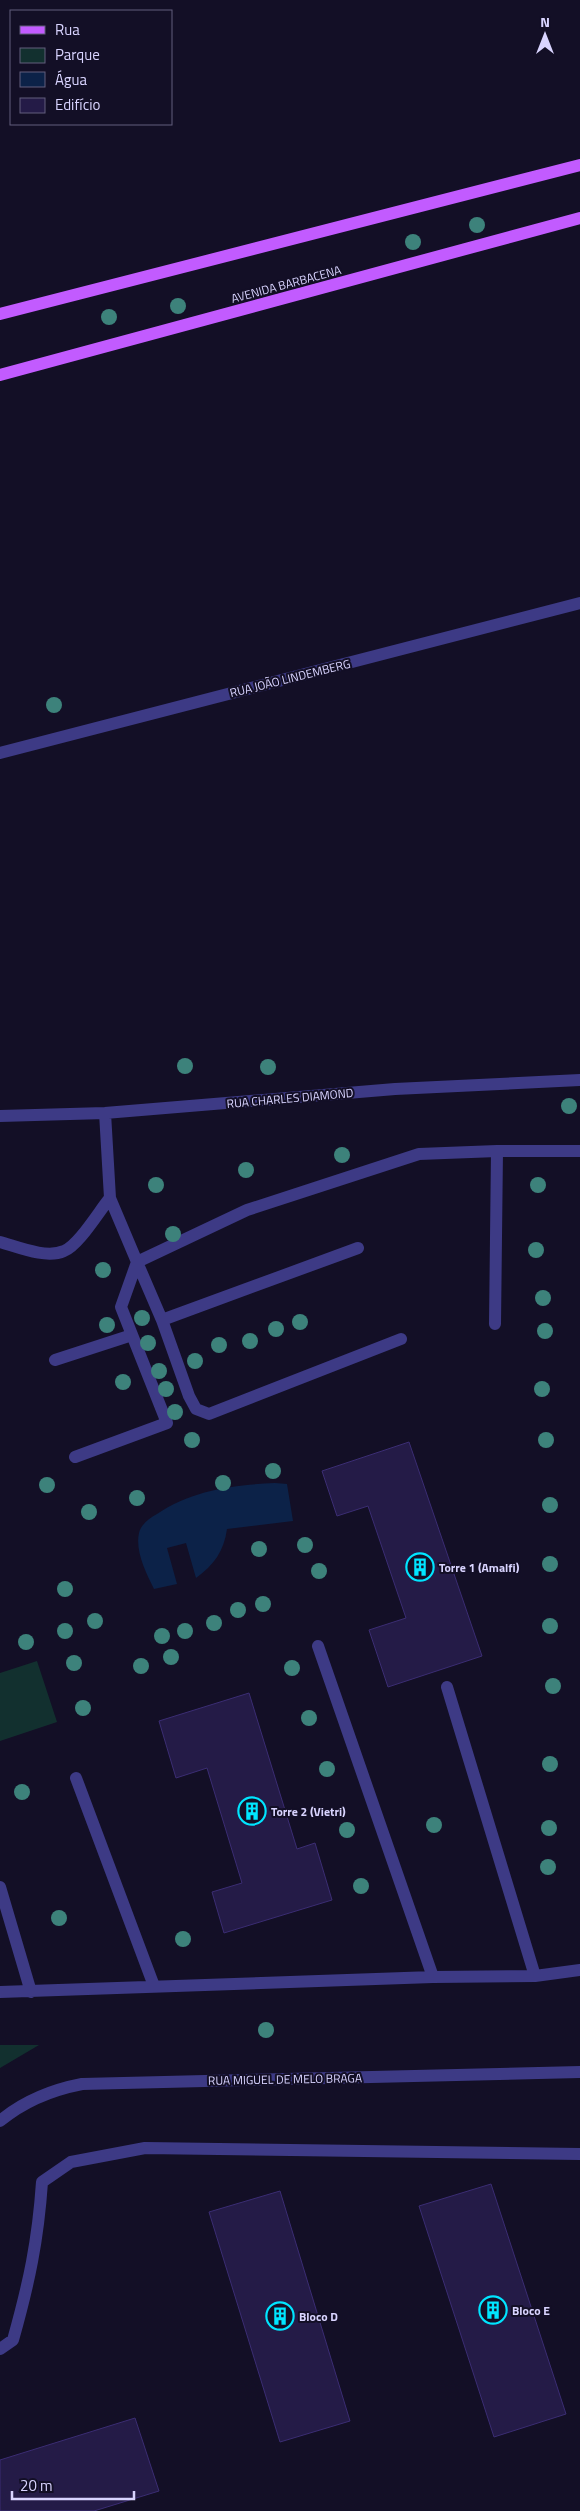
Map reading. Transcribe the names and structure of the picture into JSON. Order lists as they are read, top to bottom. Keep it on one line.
{"streets":{"main road":["AVENIDA BARBACENA"],"street":["RUA JOÃO LINDEMBERG","RUA CHARLES DIAMOND","RUA MIGUEL DE MELO BRAGA"]},"places":{"building":["Torre 1 (Amalfi)","Torre 2 (Vietri)","Bloco E","Bloco D"]},"legend":["Rua","Parque","Água","Edifício"],"scale_bar":"20 m","north":"top"}
